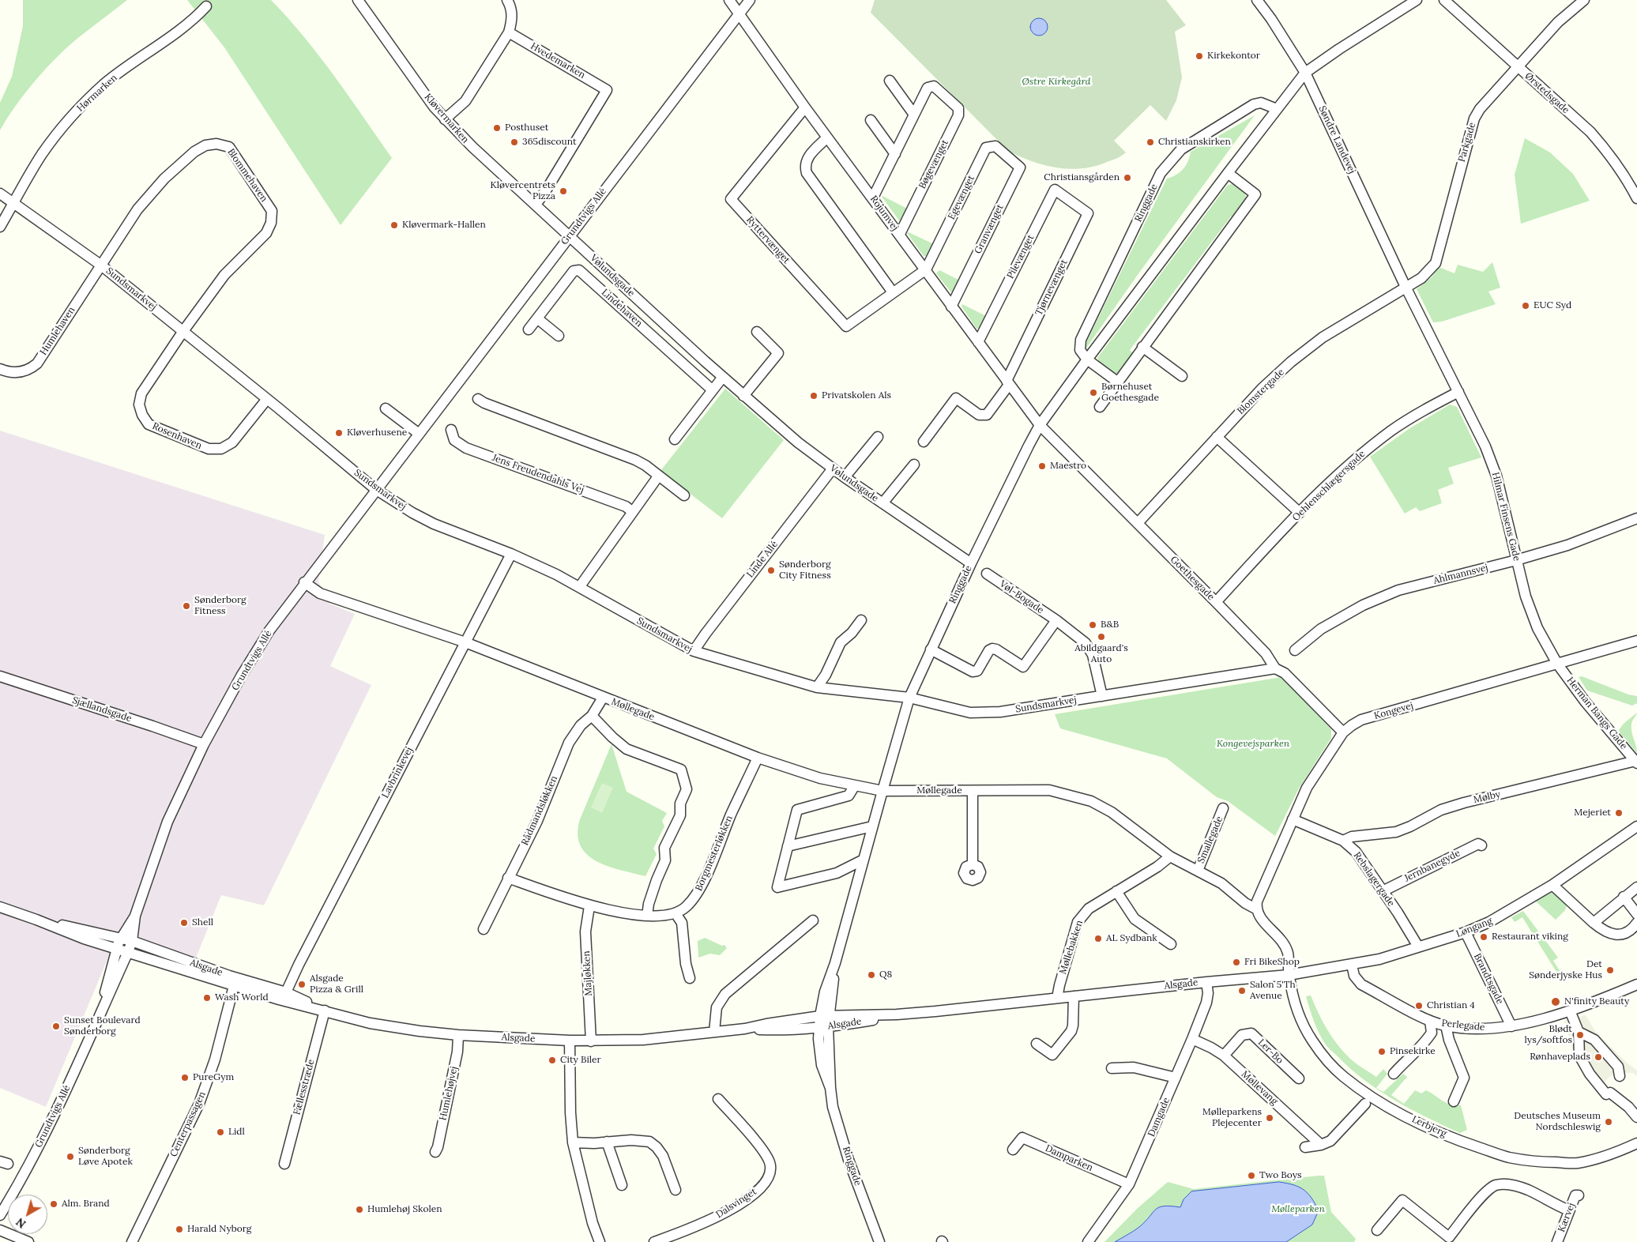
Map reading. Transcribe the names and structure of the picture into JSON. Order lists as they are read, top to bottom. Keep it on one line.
{"streets":{"street":["Hvedemarken","Hørmarken","Ørstedsgade","Kløvermarken","Søndre Landevej","Parkgade","Bøgevænget","Blommehaven","Egevænget","Ringgade","Rojumvej","Grundtvigs Allé","Granvænget","Ryttervænget","Pilevænget","Vølundsgade","Tjørnevænget","Sundsmarkvej","Lindehaven","Humlehaven","Blomstergade","Rosenhaven","Jens Freudendahls Vej","Oehlenschlægersgade","Hilmar Finsens Gade","Linde Allé","Ahlmannsvej","Goethesgade","Vøl-Bogade","Sjællandsgade","Møllegade","Kongevej","Herman Bangs Gade","Lavbrinkevej","Mølby","Rådmandsløkken","Smallegade","Borgmesterløkken","Jernbanegyde","Rebslagergade","Løngang","Møllebakken","Alsgade","Majløkken","Brandtsgade","Perlegade","Ler-Bo","Fællesstræde","Møllevang","Humlehøjvej","Damgade","Centerpassagen","Lerbjerg","Damparken","Dalsvinget","Kærvej"]},"crossings":[["Hvedemarken","Kløvermarken"],["Hørmarken","Sundsmarkvej"],["Ørstedsgade","Parkgade"],["Kløvermarken","Grundtvigs Allé"],["Kløvermarken","Vølundsgade"],["Søndre Landevej","Parkgade"],["Søndre Landevej","Ringgade"],["Søndre Landevej","Blomstergade"],["Søndre Landevej","Hilmar Finsens Gade"],["Parkgade","Blomstergade"],["Parkgade","Hilmar Finsens Gade"],["Bøgevænget","Rojumvej"],["Blommehaven","Sundsmarkvej"],["Blommehaven","Humlehaven"],["Blommehaven","Rosenhaven"],["Egevænget","Rojumvej"],["Egevænget","Granvænget"],["Egevænget","Ryttervænget"],["Ringgade","Rojumvej"],["Ringgade","Vølundsgade"],["Ringgade","Sundsmarkvej"],["Ringgade","Goethesgade"],["Ringgade","Møllegade"],["Ringgade","Alsgade"],["Rojumvej","Grundtvigs Allé"],["Rojumvej","Granvænget"],["Rojumvej","Ryttervænget"],["Rojumvej","Pilevænget"],["Rojumvej","Tjørnevænget"],["Rojumvej","Goethesgade"],["Grundtvigs Allé","Vølundsgade"],["Grundtvigs Allé","Sundsmarkvej"],["Grundtvigs Allé","Sjællandsgade"],["Grundtvigs Allé","Møllegade"],["Grundtvigs Allé","Alsgade"],["Pilevænget","Tjørnevænget"],["Vølundsgade","Linde Allé"],["Sundsmarkvej","Humlehaven"],["Sundsmarkvej","Rosenhaven"],["Sundsmarkvej","Linde Allé"],["Sundsmarkvej","Goethesgade"],["Sundsmarkvej","Vøl-Bogade"],["Sundsmarkvej","Lavbrinkevej"],["Blomstergade","Hilmar Finsens Gade"],["Blomstergade","Goethesgade"],["Oehlenschlægersgade","Hilmar Finsens Gade"],["Oehlenschlægersgade","Goethesgade"],["Hilmar Finsens Gade","Ahlmannsvej"],["Hilmar Finsens Gade","Kongevej"],["Hilmar Finsens Gade","Herman Bangs Gade"],["Goethesgade","Kongevej"],["Møllegade","Kongevej"],["Møllegade","Lavbrinkevej"],["Møllegade","Rådmandsløkken"],["Møllegade","Smallegade"],["Møllegade","Borgmesterløkken"],["Møllegade","Løngang"],["Møllegade","Møllebakken"],["Møllegade","Alsgade"],["Møllegade","Lerbjerg"],["Kongevej","Herman Bangs Gade"],["Kongevej","Rebslagergade"],["Herman Bangs Gade","Mølby"],["Lavbrinkevej","Alsgade"],["Mølby","Rebslagergade"],["Jernbanegyde","Rebslagergade"],["Rebslagergade","Løngang"],["Løngang","Alsgade"],["Løngang","Brandtsgade"],["Løngang","Perlegade"],["Løngang","Lerbjerg"],["Møllebakken","Alsgade"],["Alsgade","Majløkken"],["Alsgade","Fællesstræde"],["Alsgade","Humlehøjvej"],["Alsgade","Damgade"],["Alsgade","Centerpassagen"],["Alsgade","Lerbjerg"],["Brandtsgade","Perlegade"],["Ler-Bo","Møllevang"],["Møllevang","Damgade"],["Damgade","Damparken"]],"parks":["Østre Kirkegård","Kongevejsparken","Mølleparken"],"places":["Kirkekontor","Posthuset","365discount","Christianskirken","Christiansgården","Kløvercentrets Pizza","Kløvermark-Hallen","EUC Syd","Børnehuset Goethesgade","Privatskolen Als","Kløverhusene","Maestro","Sønderborg City Fitness","Sønderborg Fitness","B&B","Abildgaard's Auto","Mejeriet","Shell","Restaurant viking","AL Sydbank","Fri BikeShop","Det Sønderjyske Hus","Q8","Alsgade Pizza & Grill","Salon 5'Th Avenue","Wash World","N'finity Beauty","Christian 4","Sunset Boulevard Sønderborg","Blødt lys/softfos","Pinsekirke","Rønhaveplads","City Biler","PureGym","Mølleparkens Plejecenter","Deutsches Museum Nordschleswig","Lidl","Sønderborg Løve Apotek","Two Boys","Alm. Brand","Humlehøj Skolen","Harald Nyborg"],"north":"bottom left"}
